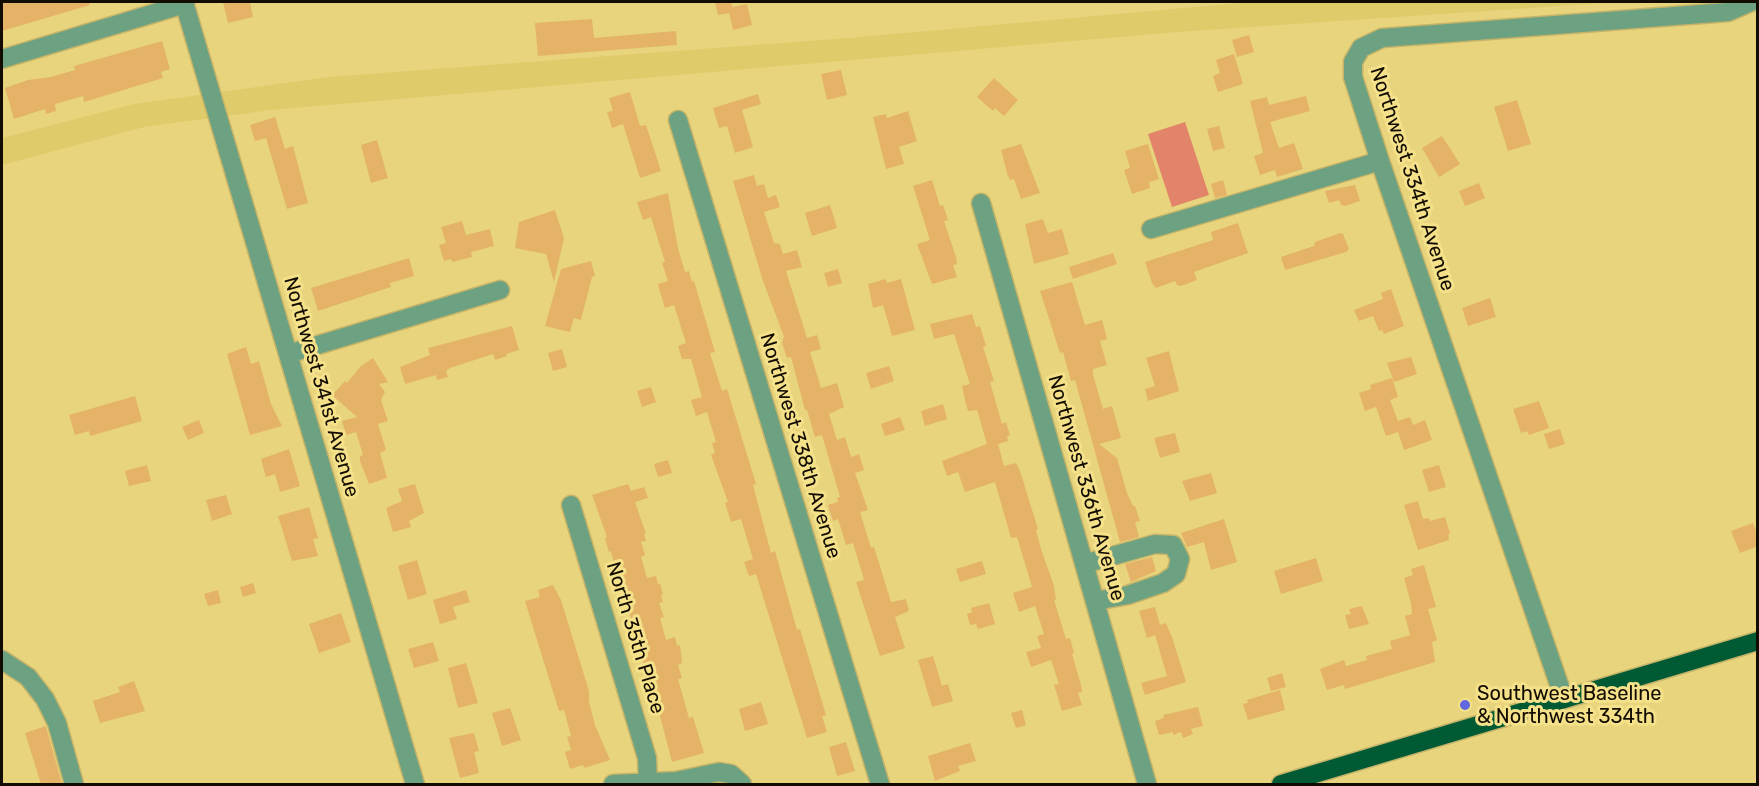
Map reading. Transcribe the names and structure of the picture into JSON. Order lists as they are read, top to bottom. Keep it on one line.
{"streets":{"street":["Northwest 334th Avenue","Northwest 341st Avenue","Northwest 338th Avenue","Northwest 336th Avenue","North 35th Place"]},"places":["Southwest Baseline & Northwest 334th"]}
